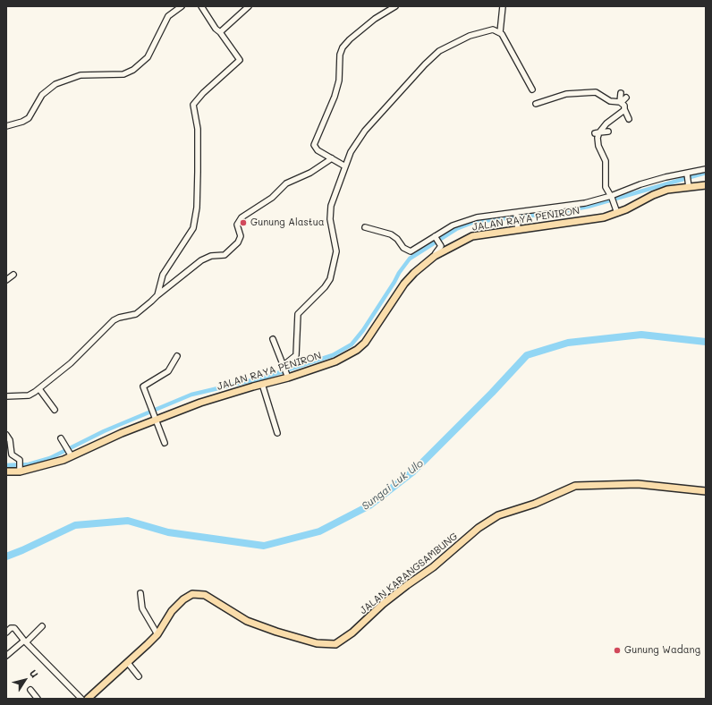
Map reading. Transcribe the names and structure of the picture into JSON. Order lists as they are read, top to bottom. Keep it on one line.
{"streets":{"main road":["JALAN RAYA PENIRON","JALAN KARANGSAMBUNG"]},"water":["Sungai Luk Ulo"],"places":["Gunung Alastua","Gunung Wadang"],"north":"top right"}
